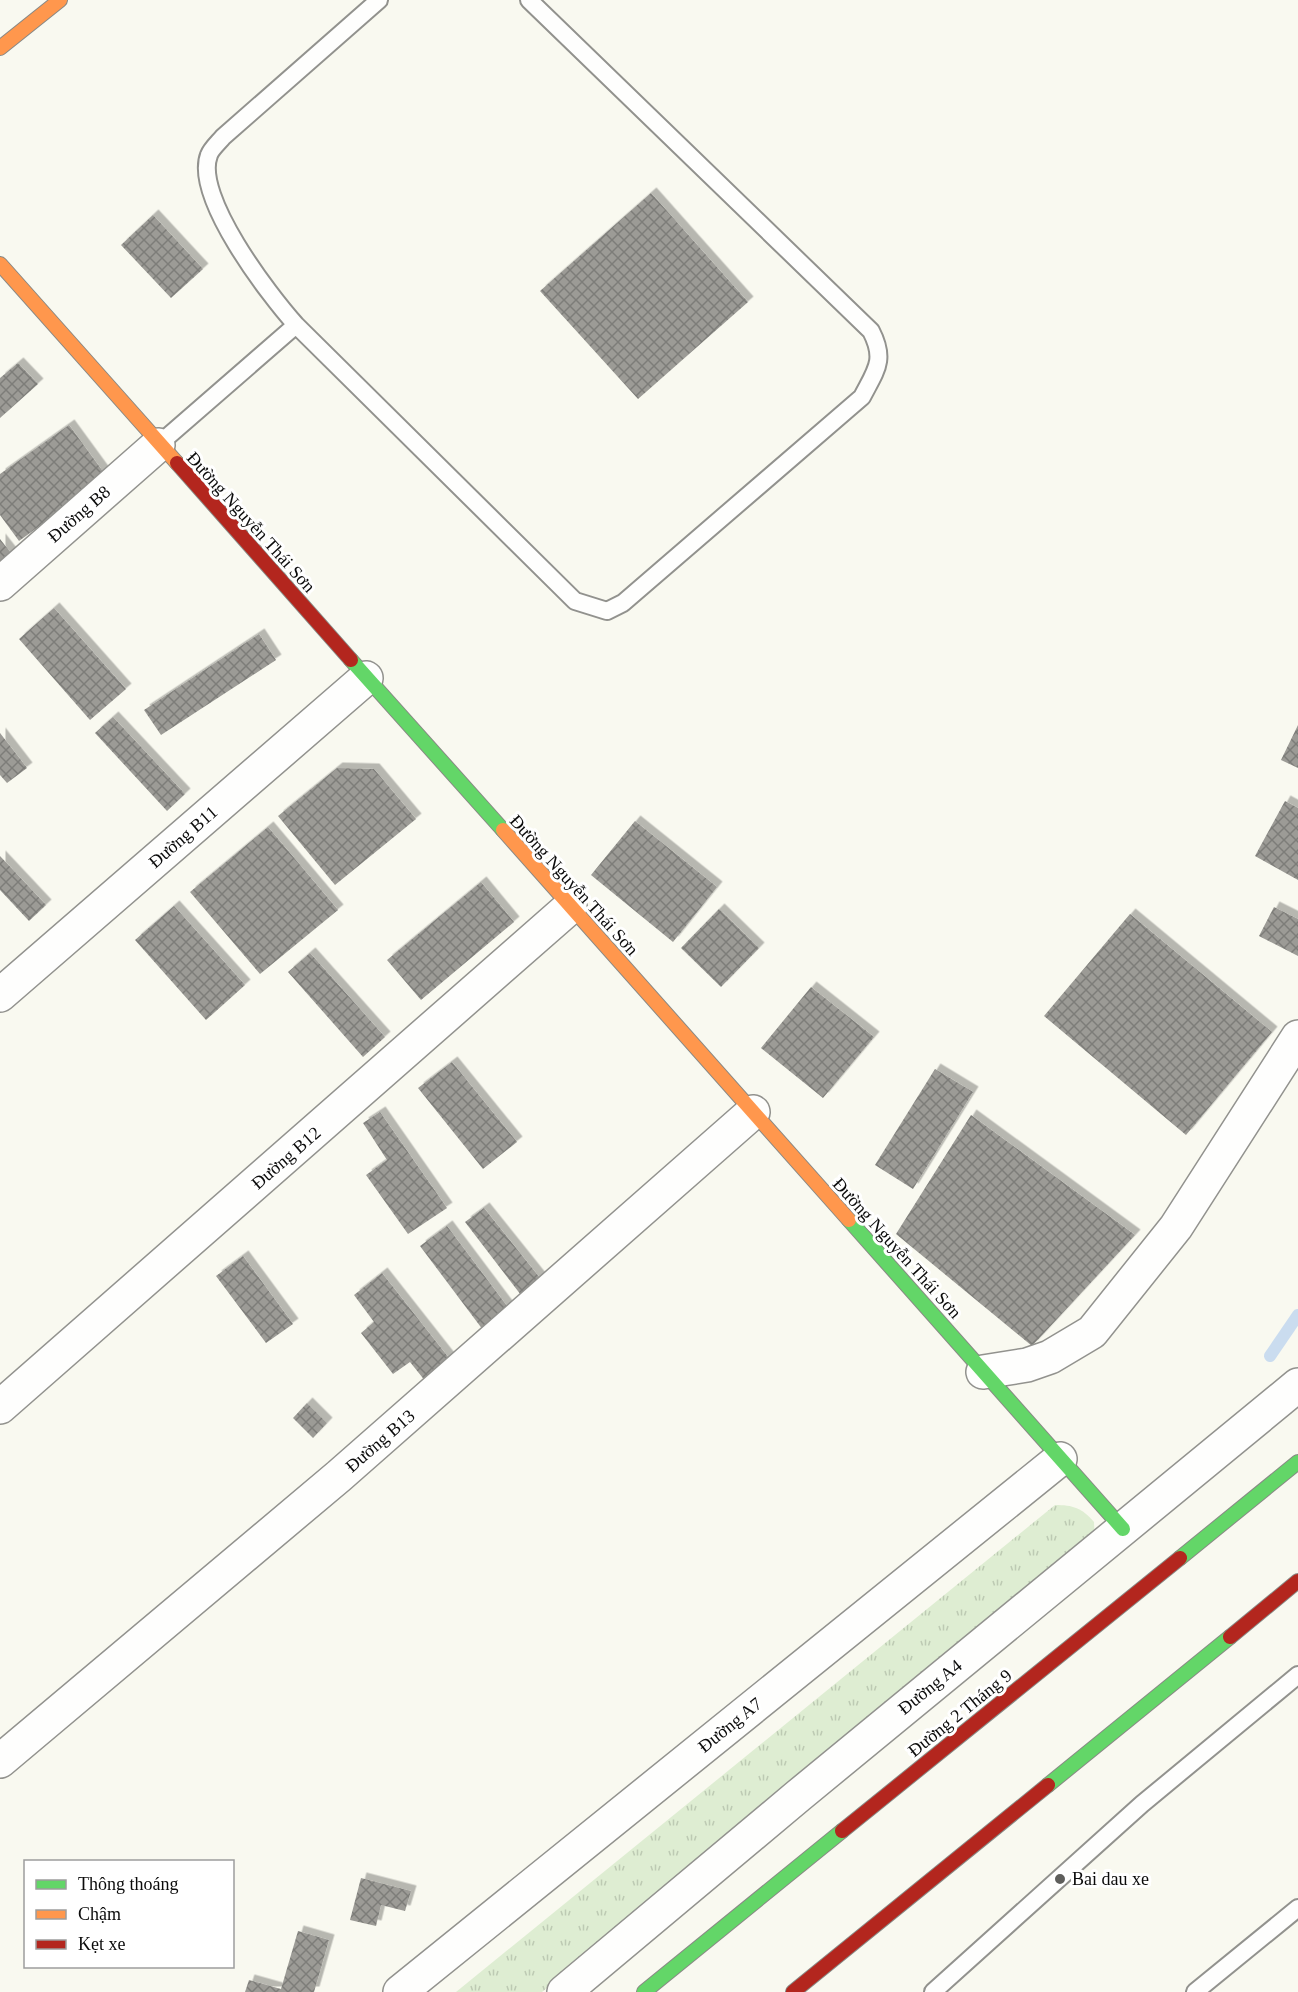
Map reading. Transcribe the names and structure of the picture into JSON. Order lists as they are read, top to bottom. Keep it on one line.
{"streets":{"main road":["Đường Nguyễn Thái Sơn","Đường 2 Tháng 9"],"street":["Đường B8","Đường B11","Đường B12","Đường B13","Đường A4","Đường A7"]},"crossings":[["Đường B8","Đường Nguyễn Thái Sơn"],["Đường Nguyễn Thái Sơn","Đường B11"],["Đường Nguyễn Thái Sơn","Đường B12"],["Đường Nguyễn Thái Sơn","Đường B13"],["Đường Nguyễn Thái Sơn","Đường A4"],["Đường Nguyễn Thái Sơn","Đường A7"]],"places":["Bai dau xe"],"legend":["Thông thoáng","Chậm","Kẹt xe"]}
